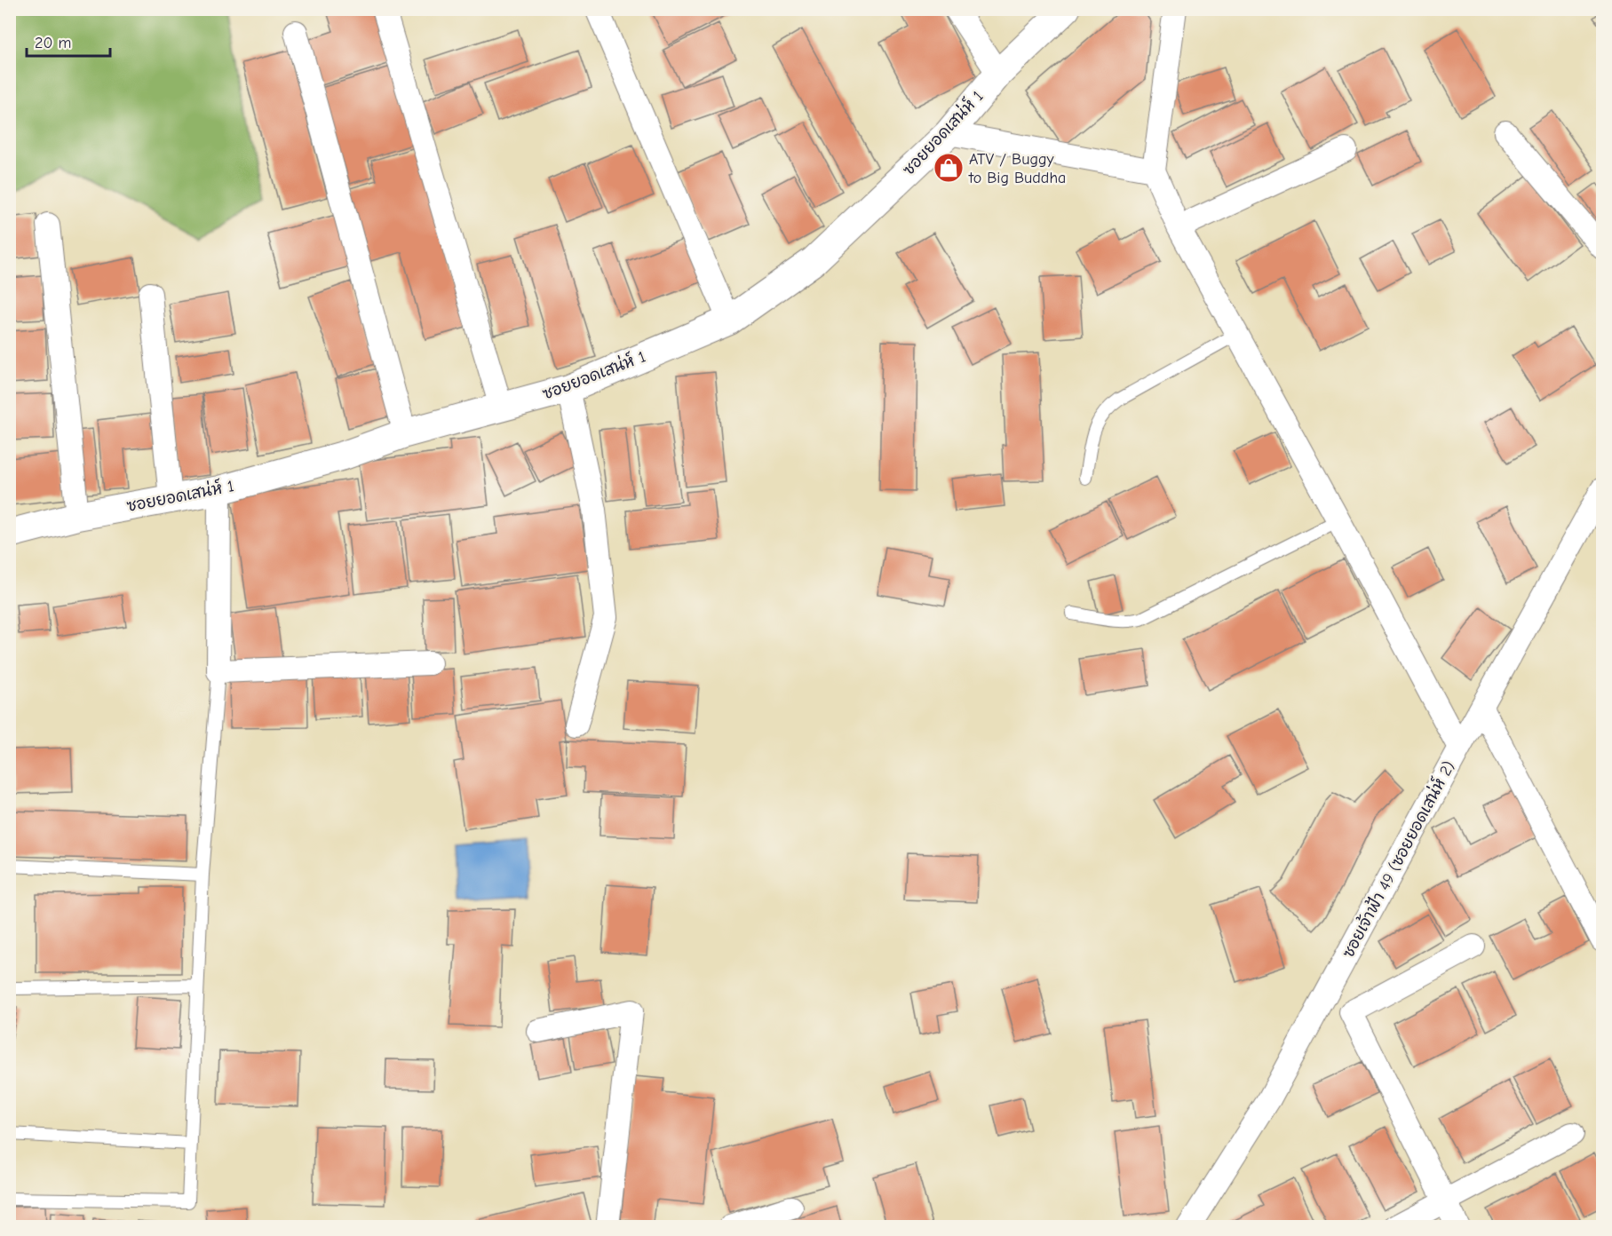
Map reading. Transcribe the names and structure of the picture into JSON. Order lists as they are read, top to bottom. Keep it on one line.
{"streets":{"street":["ซอยยอดเสน่ห์ 1","ซอยเจ้าฟ้า 49 (ซอยยอดเสน่ห์ 2)"]},"places":{"shop":["ATV / Buggy to Big Buddha"]},"scale_bar":"20 m"}
